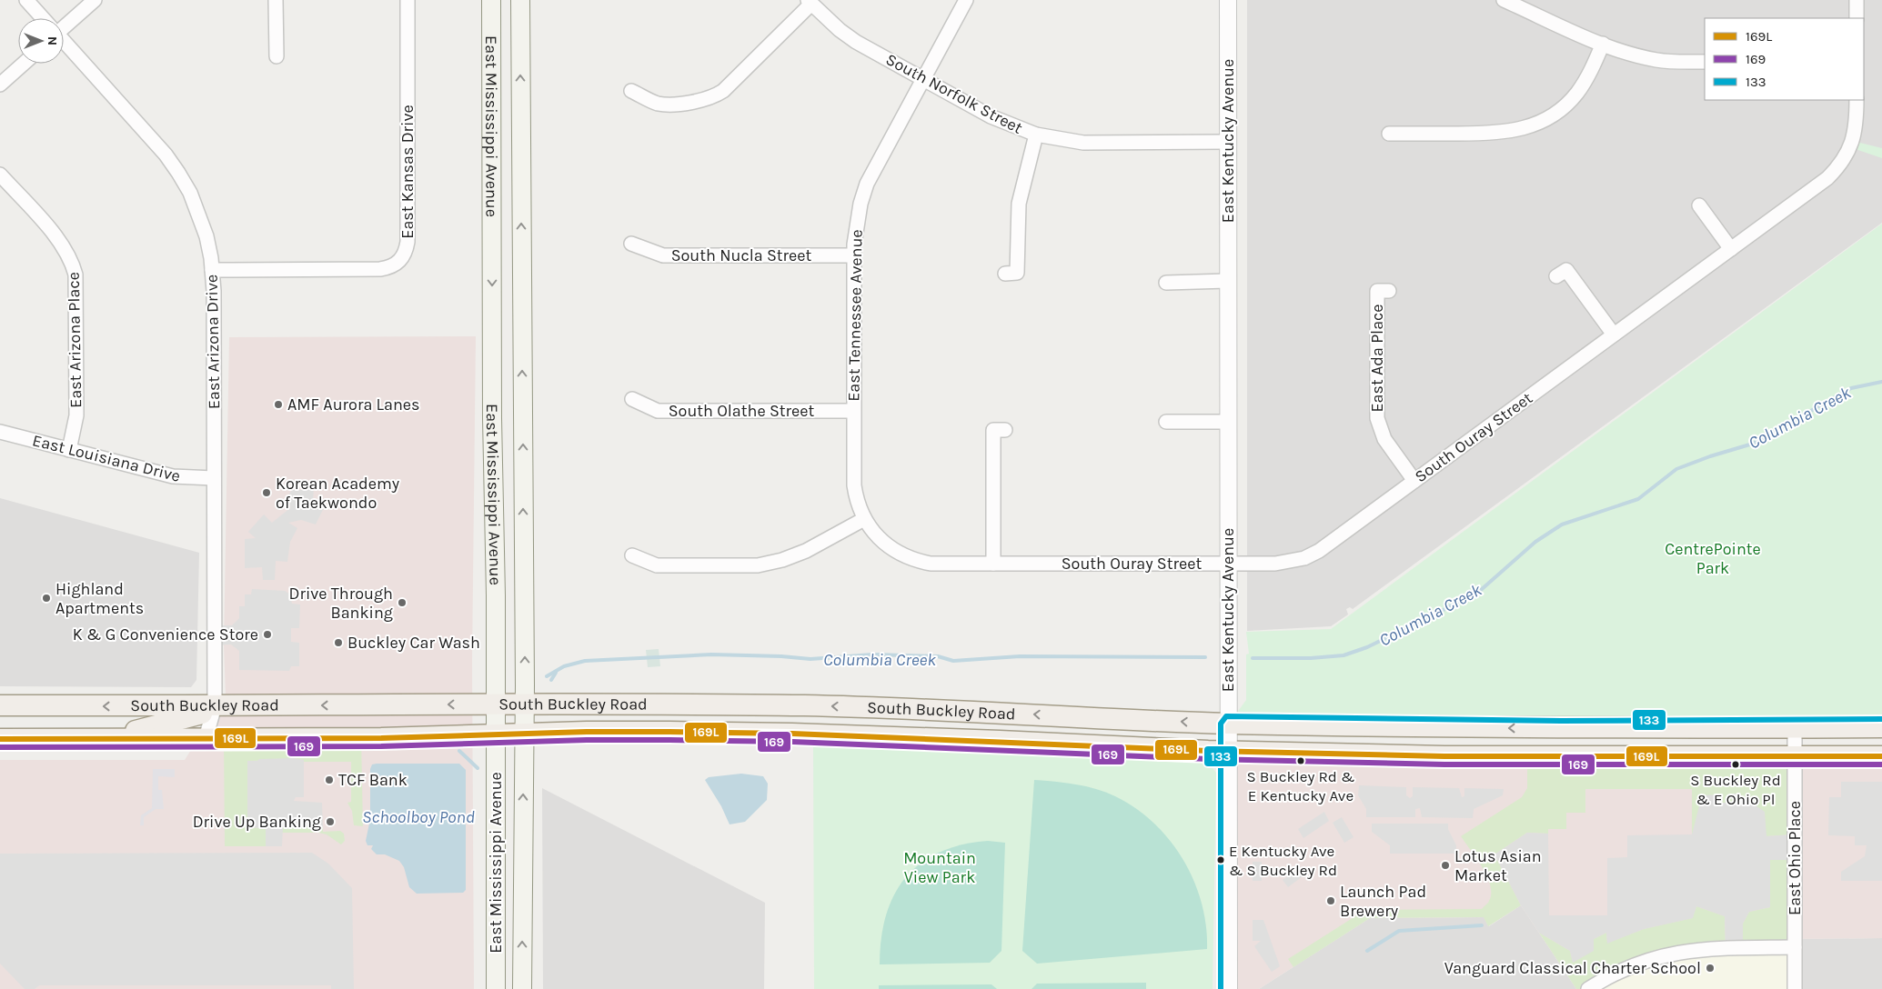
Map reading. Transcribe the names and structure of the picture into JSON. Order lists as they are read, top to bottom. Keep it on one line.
{"streets":{"main road":["East Mississippi Avenue","South Buckley Road"],"street":["South Norfolk Street","East Kentucky Avenue","East Kansas Drive","South Nucla Street","East Tennessee Avenue","East Arizona Place","East Arizona Drive","East Ada Place","South Olathe Street","South Ouray Street","East Louisiana Drive","East Ohio Place"]},"crossings":[["South Norfolk Street","East Kentucky Avenue"],["South Norfolk Street","East Tennessee Avenue"],["East Mississippi Avenue","South Buckley Road"],["East Kentucky Avenue","South Ouray Street"],["East Kentucky Avenue","South Buckley Road"],["East Kansas Drive","East Arizona Drive"],["South Nucla Street","East Tennessee Avenue"],["East Tennessee Avenue","South Olathe Street"],["East Tennessee Avenue","South Ouray Street"],["East Arizona Place","East Louisiana Drive"],["East Arizona Drive","East Louisiana Drive"],["East Arizona Drive","South Buckley Road"],["East Ada Place","South Ouray Street"],["South Buckley Road","East Ohio Place"]],"water":["Columbia Creek","Schoolboy Pond"],"parks":["CentrePointe Park","Mountain View Park"],"places":["AMF Aurora Lanes","Korean Academy of Taekwondo","Highland Apartments","Drive Through Banking","K & G Convenience Store","Buckley Car Wash","S Buckley Rd & E Kentucky Ave","S Buckley Rd & E Ohio Pl","TCF Bank","Drive Up Banking","E Kentucky Ave & S Buckley Rd","Lotus Asian Market","Launch Pad Brewery","Vanguard Classical Charter School"],"lines":["transit line 133","transit line 169L","transit line 169"],"legend":["169L","169","133"],"north":"right"}
